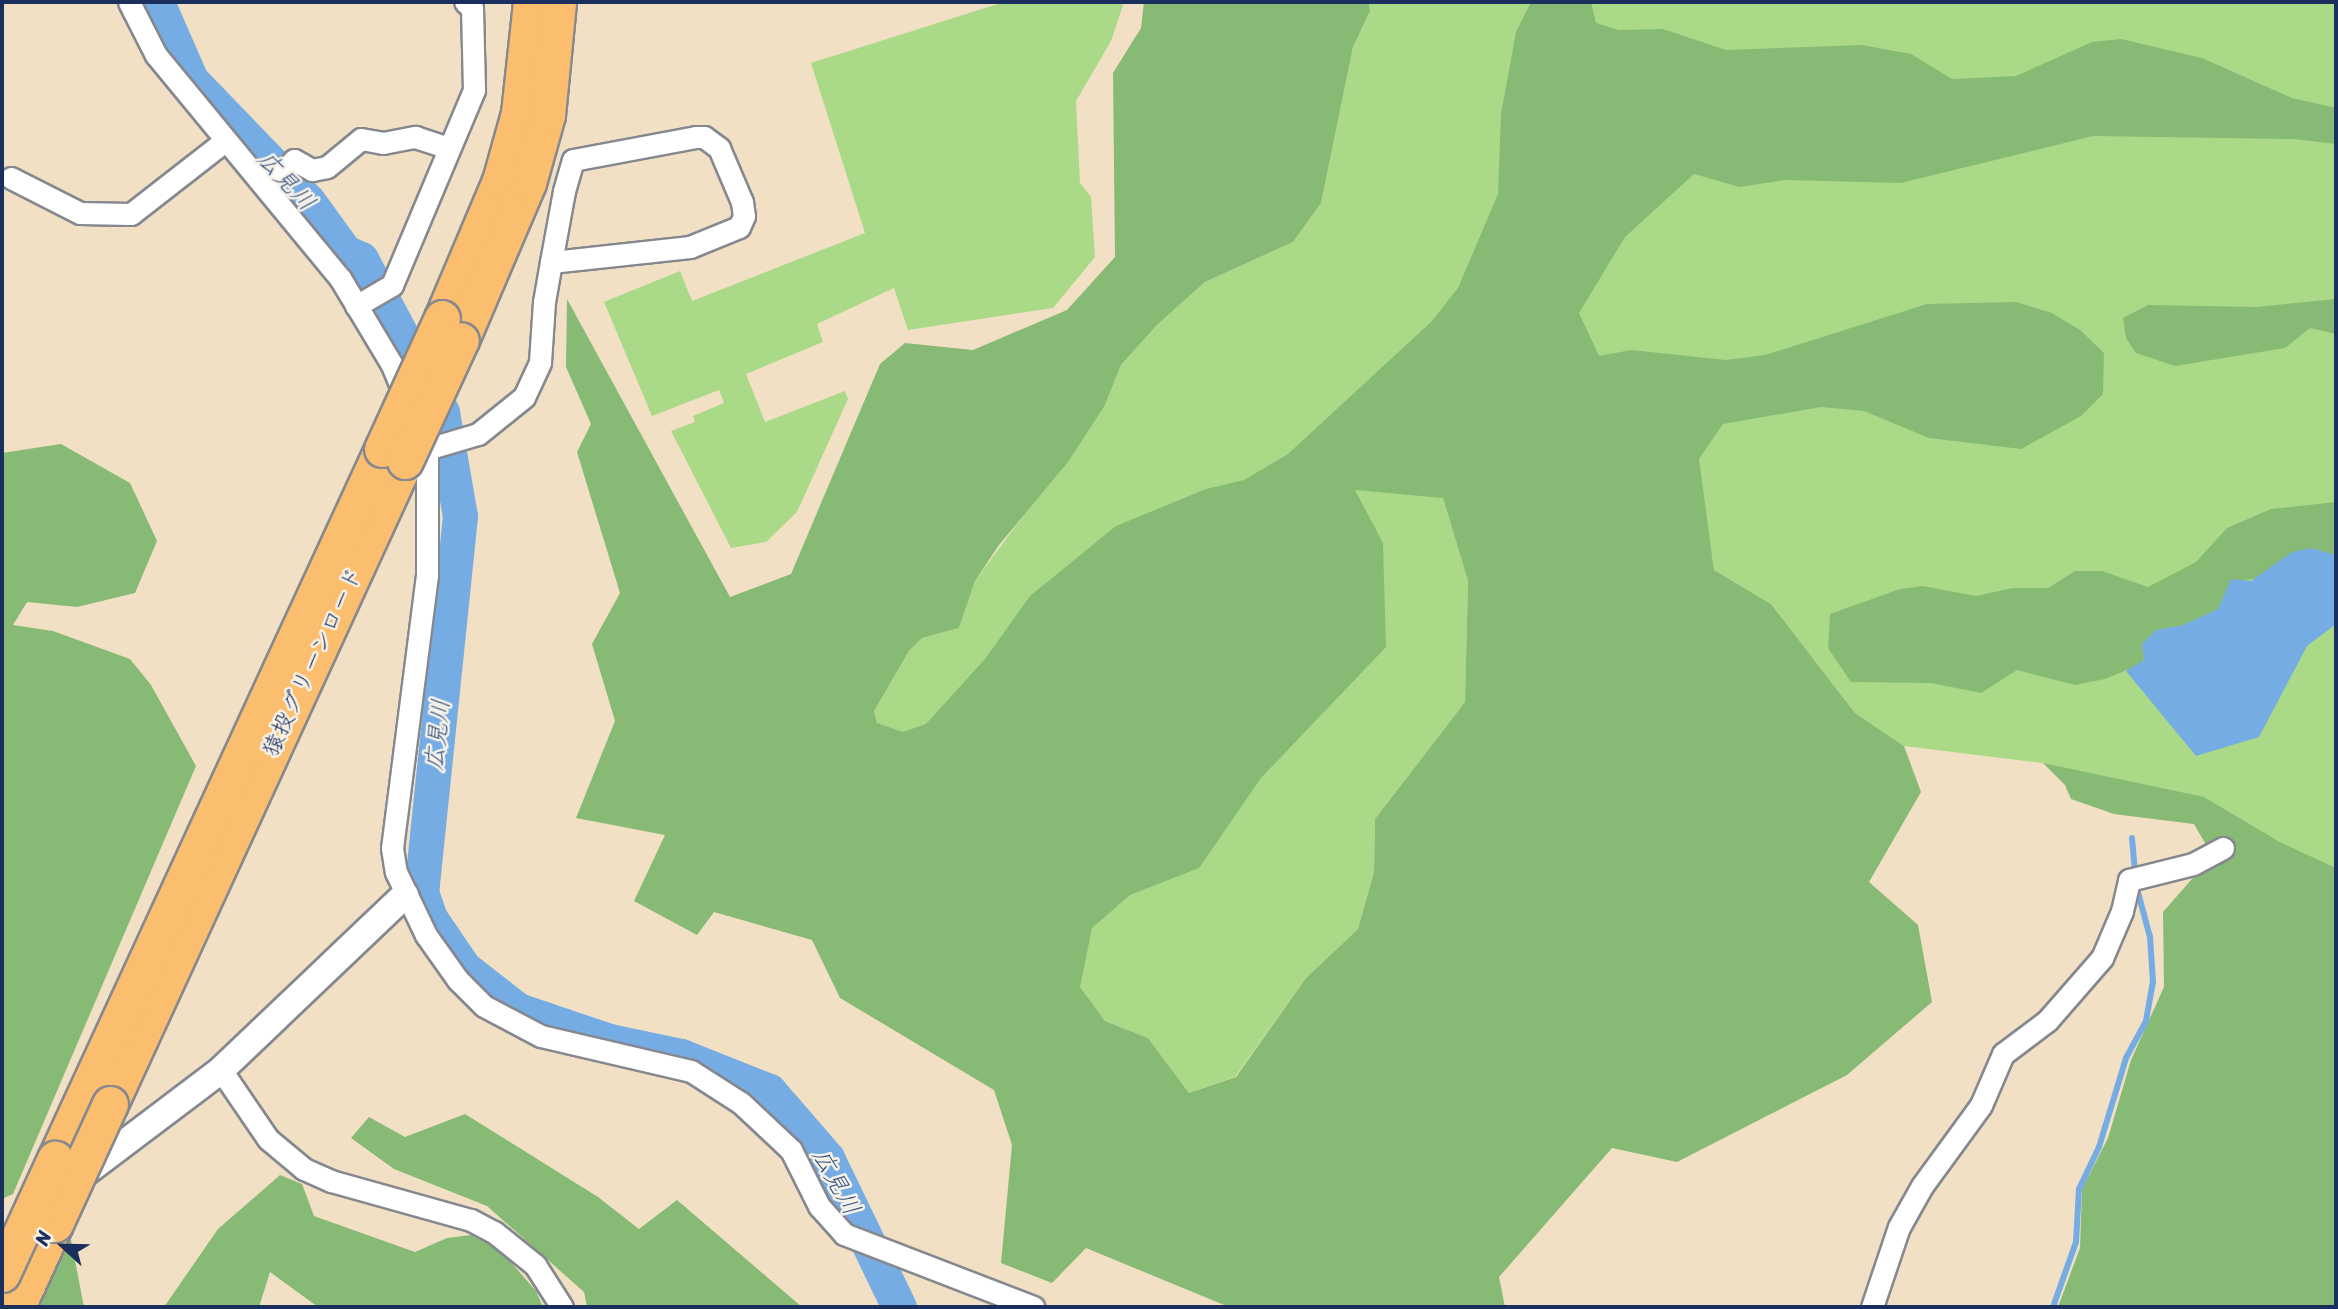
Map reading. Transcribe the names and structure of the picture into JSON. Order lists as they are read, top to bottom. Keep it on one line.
{"streets":{"main road":["猿投グリーンロード"]},"water":["広見川"],"north":"left"}
